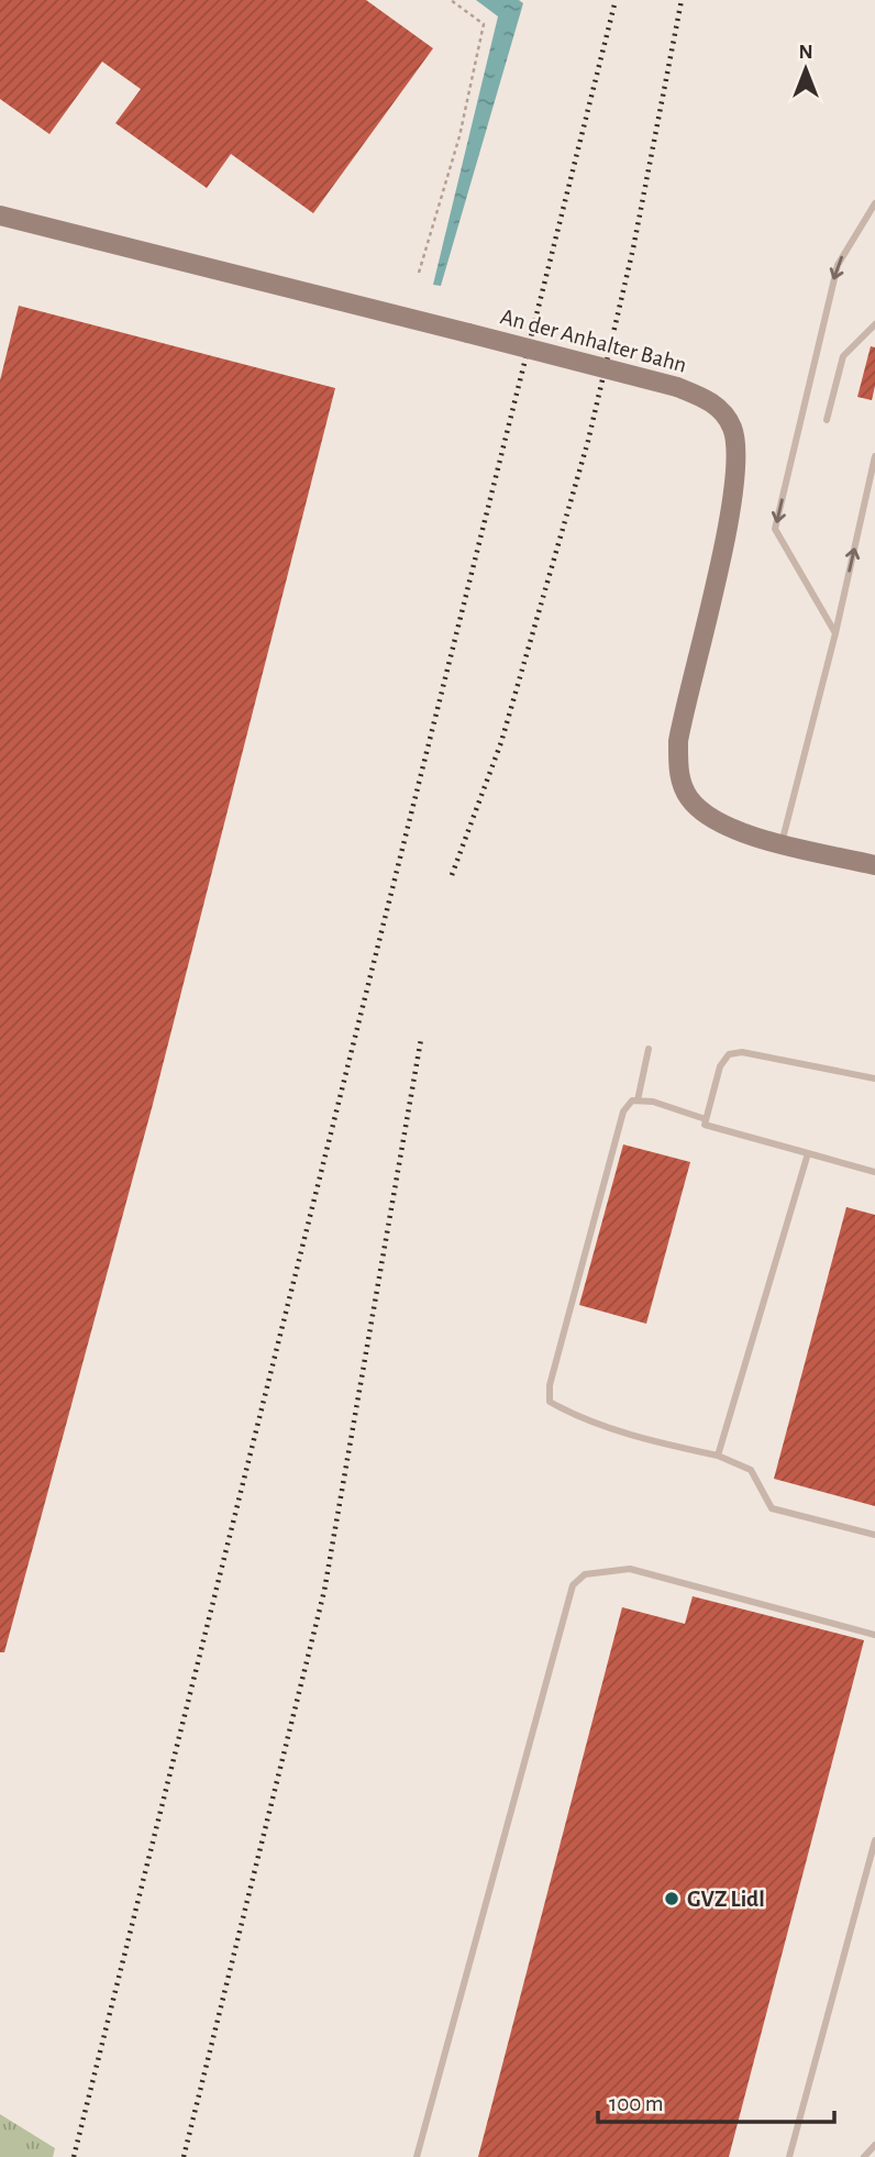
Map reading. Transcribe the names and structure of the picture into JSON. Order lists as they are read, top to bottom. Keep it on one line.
{"streets":{"street":["An der Anhalter Bahn"]},"places":["GVZ Lidl"],"scale_bar":"100 m","north":"top"}
